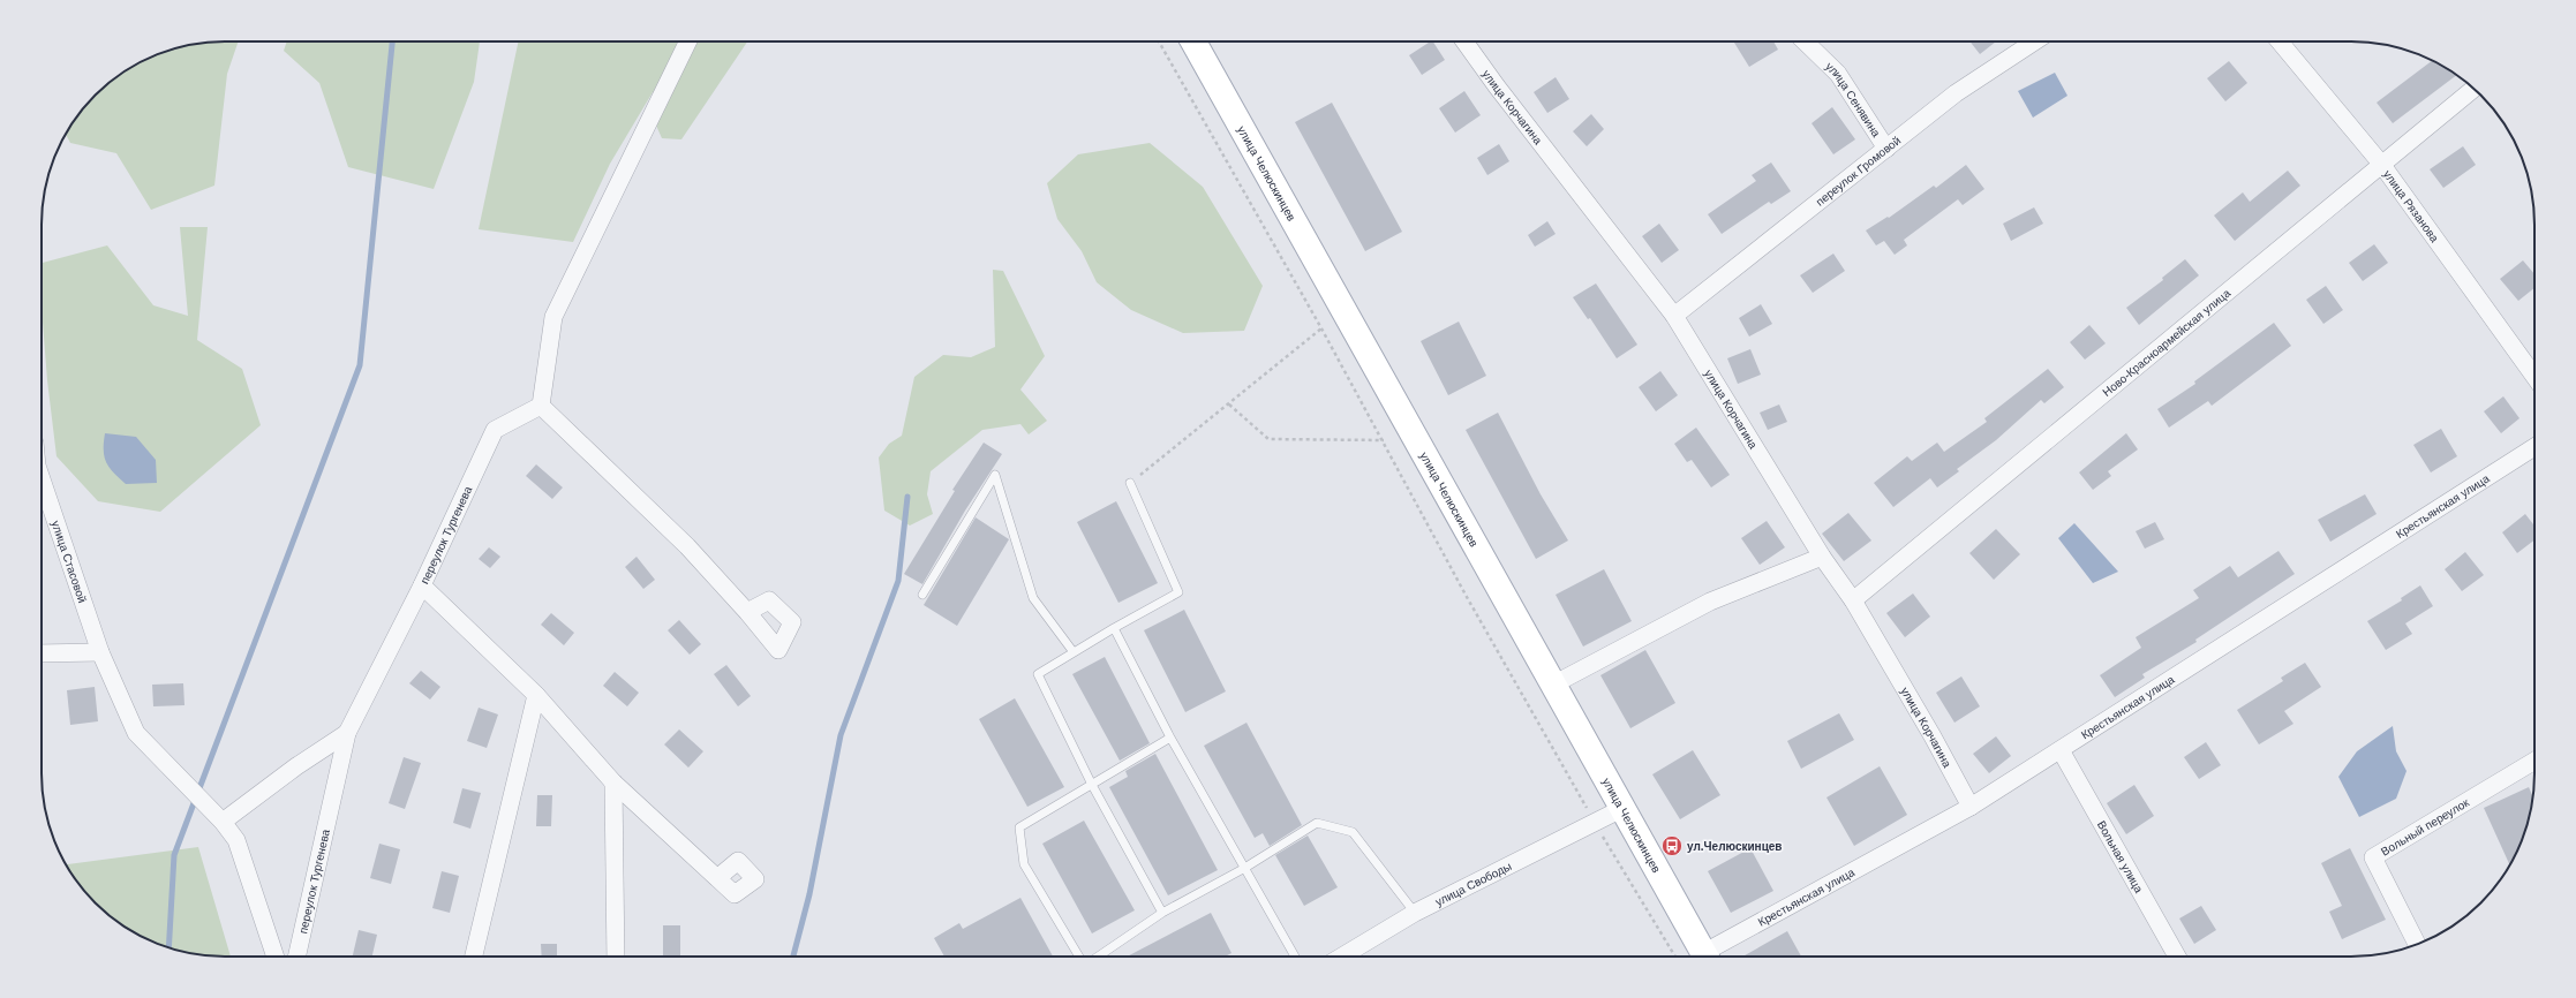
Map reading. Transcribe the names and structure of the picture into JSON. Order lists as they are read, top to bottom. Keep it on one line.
{"streets":{"main road":["улица Челюскинцев"],"street":["улица Сенявина","улица Корчагина","переулок Громовой","улица Рязанова","Ново-Красноармейская улица","Крестьянская улица","переулок Тургенева","улица Стасовой","Вольный переулок","Вольная улица","улица Свободы"]},"crossings":[["улица Сенявина","переулок Громовой"],["улица Корчагина","переулок Громовой"],["улица Корчагина","Ново-Красноармейская улица"],["улица Корчагина","Крестьянская улица"],["улица Челюскинцев","улица Свободы"],["улица Рязанова","Ново-Красноармейская улица"],["Крестьянская улица","Вольная улица"]],"places":{"bus stop":["ул.Челюскинцев"]}}
